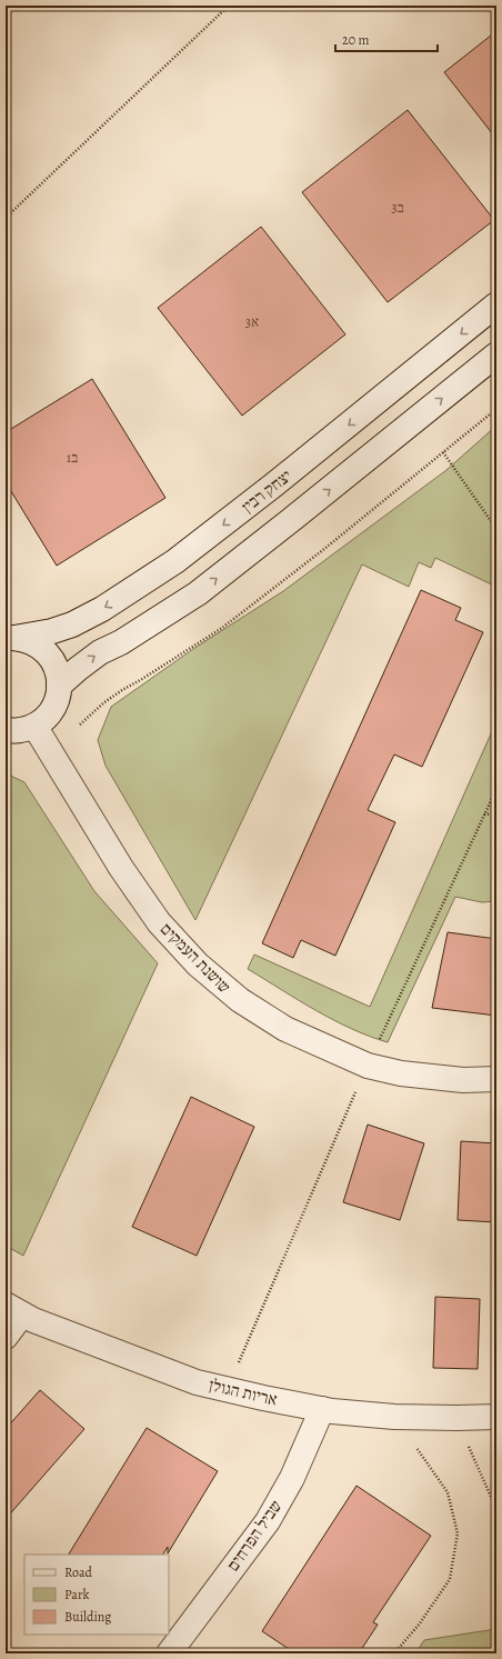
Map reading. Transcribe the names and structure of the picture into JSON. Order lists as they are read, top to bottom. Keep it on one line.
{"streets":{"street":["יצחק רבין","שושנת העמקים","אריות הגולן","שביל הפרחים"]},"crossings":[["אריות הגולן","שביל הפרחים"]],"house_numbers":["3ב","3א","1ב"],"legend":["Road","Park","Building"],"scale_bar":"20 m"}
